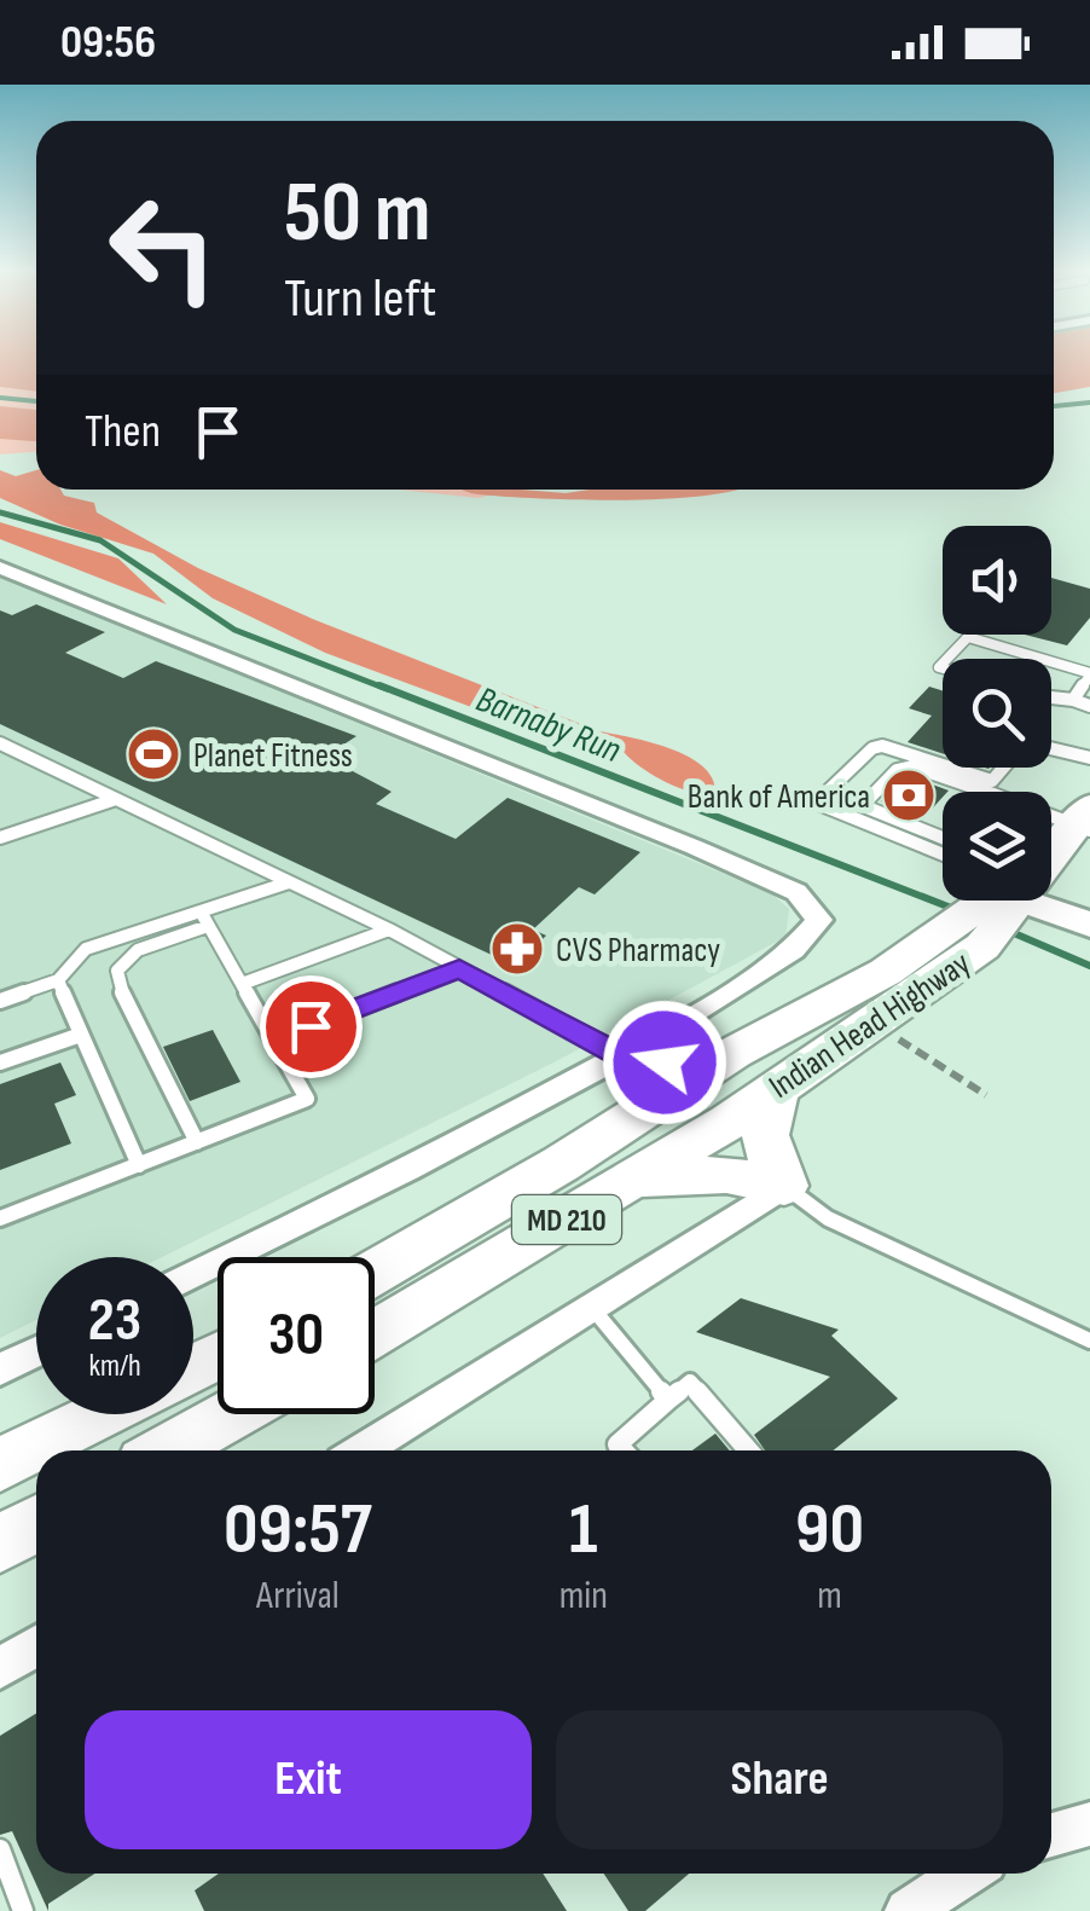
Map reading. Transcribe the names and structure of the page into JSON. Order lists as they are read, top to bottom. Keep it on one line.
{"streets":{"main road":["Indian Head Highway","MD 210"]},"water":["Barnaby Run"],"places":{"sports":["Planet Fitness"],"bank":["Bank of America"],"pharmacy":["CVS Pharmacy"]},"page":{"status":"09:56","turn":["50 m","Turn left"],"then":"Then","speed":"23 km/h","limit":"30","eta":["09:57","Arrival","1","min","90","m"],"buttons":["Exit","Share"]}}
